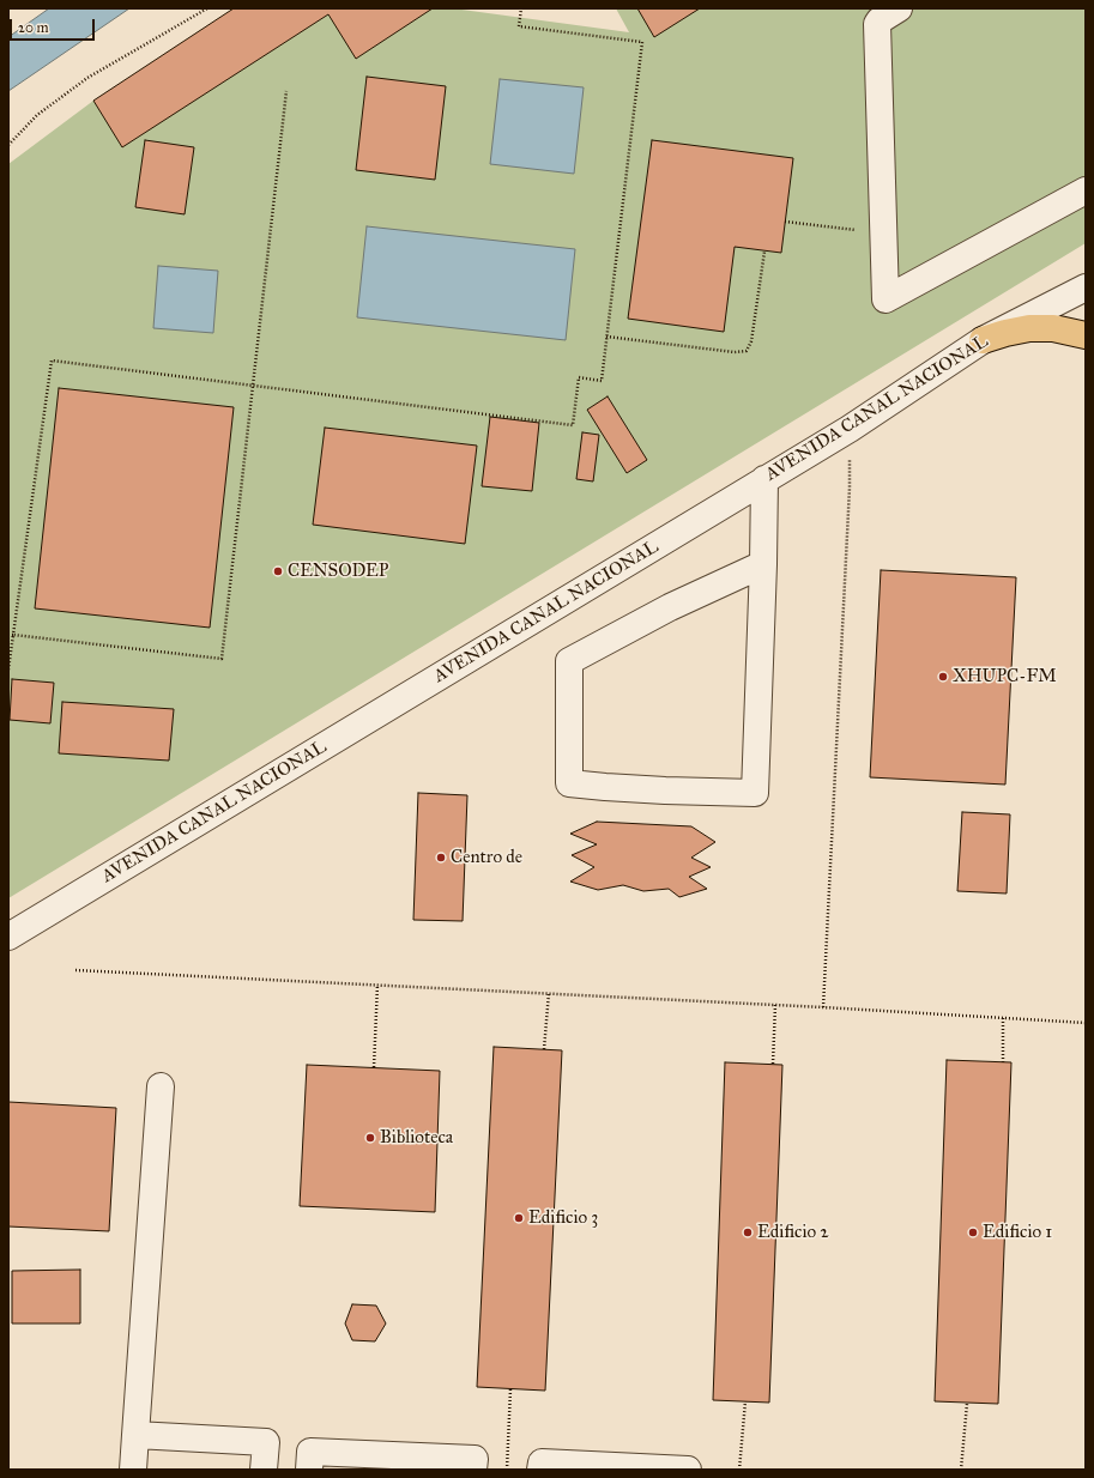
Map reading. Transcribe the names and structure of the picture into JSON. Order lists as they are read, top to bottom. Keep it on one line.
{"streets":{"street":["AVENIDA CANAL NACIONAL"]},"places":["CENSODEP","XHUPC-FM","Centro de","Biblioteca","Edificio 3","Edificio 2","Edificio 1"],"scale_bar":"20 m"}
